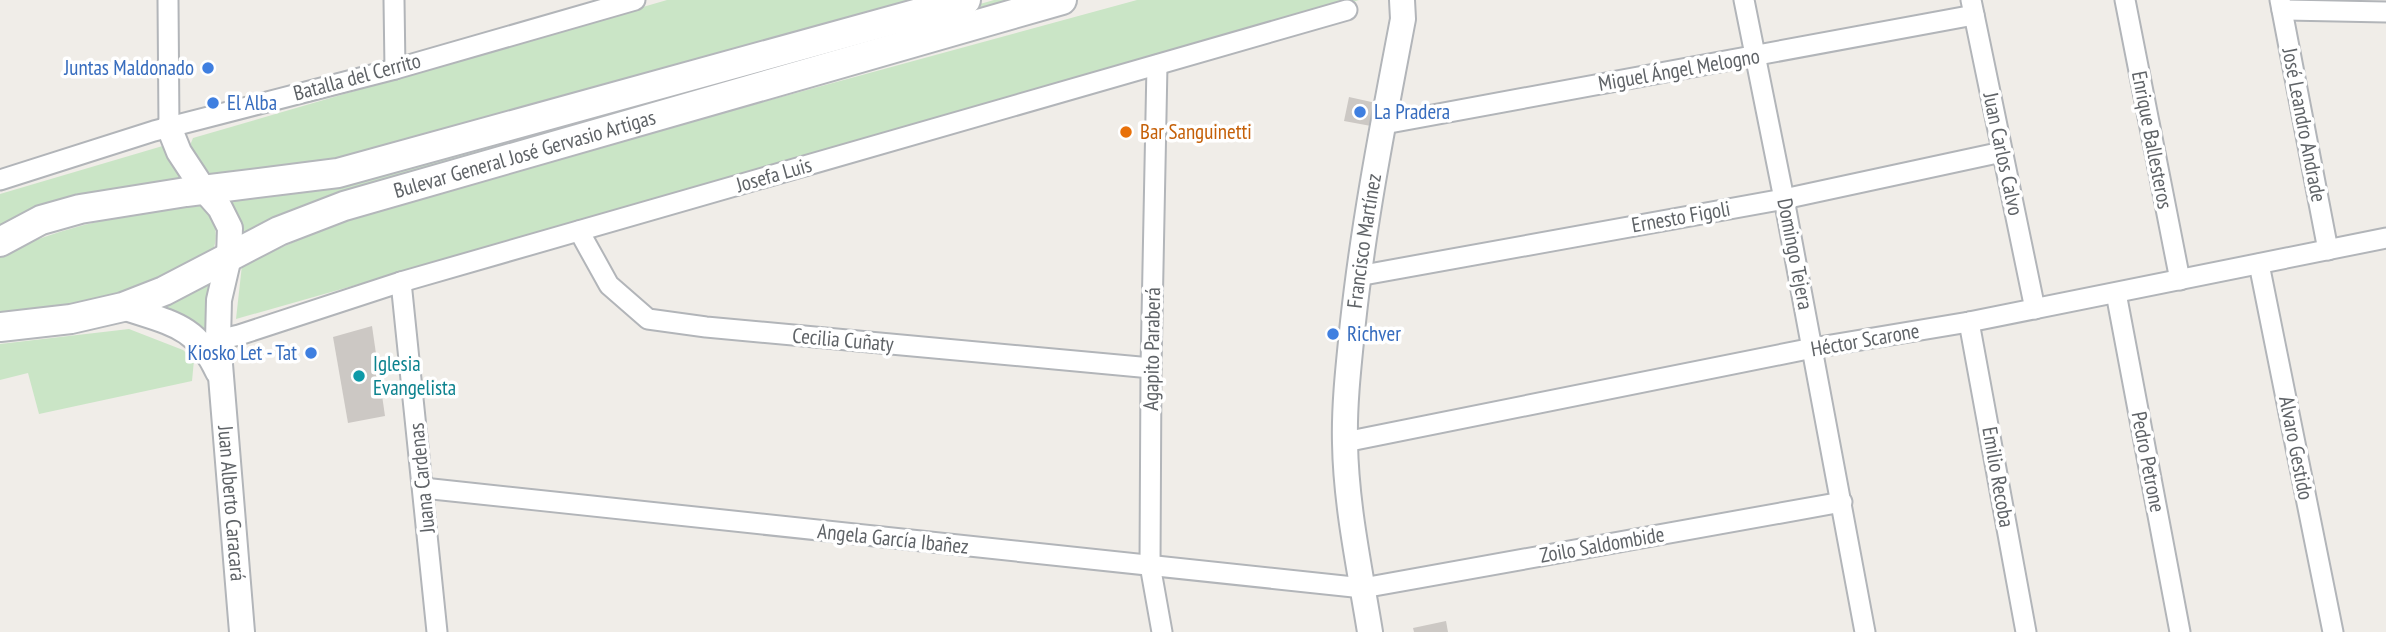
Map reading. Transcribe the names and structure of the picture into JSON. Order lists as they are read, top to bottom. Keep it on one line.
{"streets":{"main road":["Bulevar General José Gervasio Artigas"],"street":["Miguel Ángel Melogno","Batalla del Cerrito","José Leandro Andrade","Enrique Ballesteros","Juan Carlos Calvo","Josefa Luis","Ernesto Figoli","Francisco Martínez","Domingo Tejera","Cecilia Cuñaty","Héctor Scarone","Agapito Paraberá","Alvaro Gestido","Pedro Petrone","Emilio Recoba","Juana Cardenas","Juan Alberto Caracará","Angela García Ibañez","Zoilo Saldombide"]},"crossings":[["Miguel Ángel Melogno","Juan Carlos Calvo"],["Miguel Ángel Melogno","Francisco Martínez"],["Miguel Ángel Melogno","Domingo Tejera"],["José Leandro Andrade","Héctor Scarone"],["Enrique Ballesteros","Héctor Scarone"],["Juan Carlos Calvo","Ernesto Figoli"],["Juan Carlos Calvo","Héctor Scarone"],["Josefa Luis","Cecilia Cuñaty"],["Josefa Luis","Agapito Paraberá"],["Josefa Luis","Juana Cardenas"],["Josefa Luis","Juan Alberto Caracará"],["Ernesto Figoli","Francisco Martínez"],["Ernesto Figoli","Domingo Tejera"],["Francisco Martínez","Héctor Scarone"],["Francisco Martínez","Angela García Ibañez"],["Francisco Martínez","Zoilo Saldombide"],["Domingo Tejera","Héctor Scarone"],["Domingo Tejera","Zoilo Saldombide"],["Cecilia Cuñaty","Agapito Paraberá"],["Héctor Scarone","Alvaro Gestido"],["Héctor Scarone","Pedro Petrone"],["Héctor Scarone","Emilio Recoba"],["Agapito Paraberá","Angela García Ibañez"],["Juana Cardenas","Angela García Ibañez"],["Angela García Ibañez","Zoilo Saldombide"]],"places":["Juntas Maldonado","El Alba","La Pradera","Bar Sanguinetti","Richver","Kiosko Let - Tat","Iglesia Evangelista"]}
